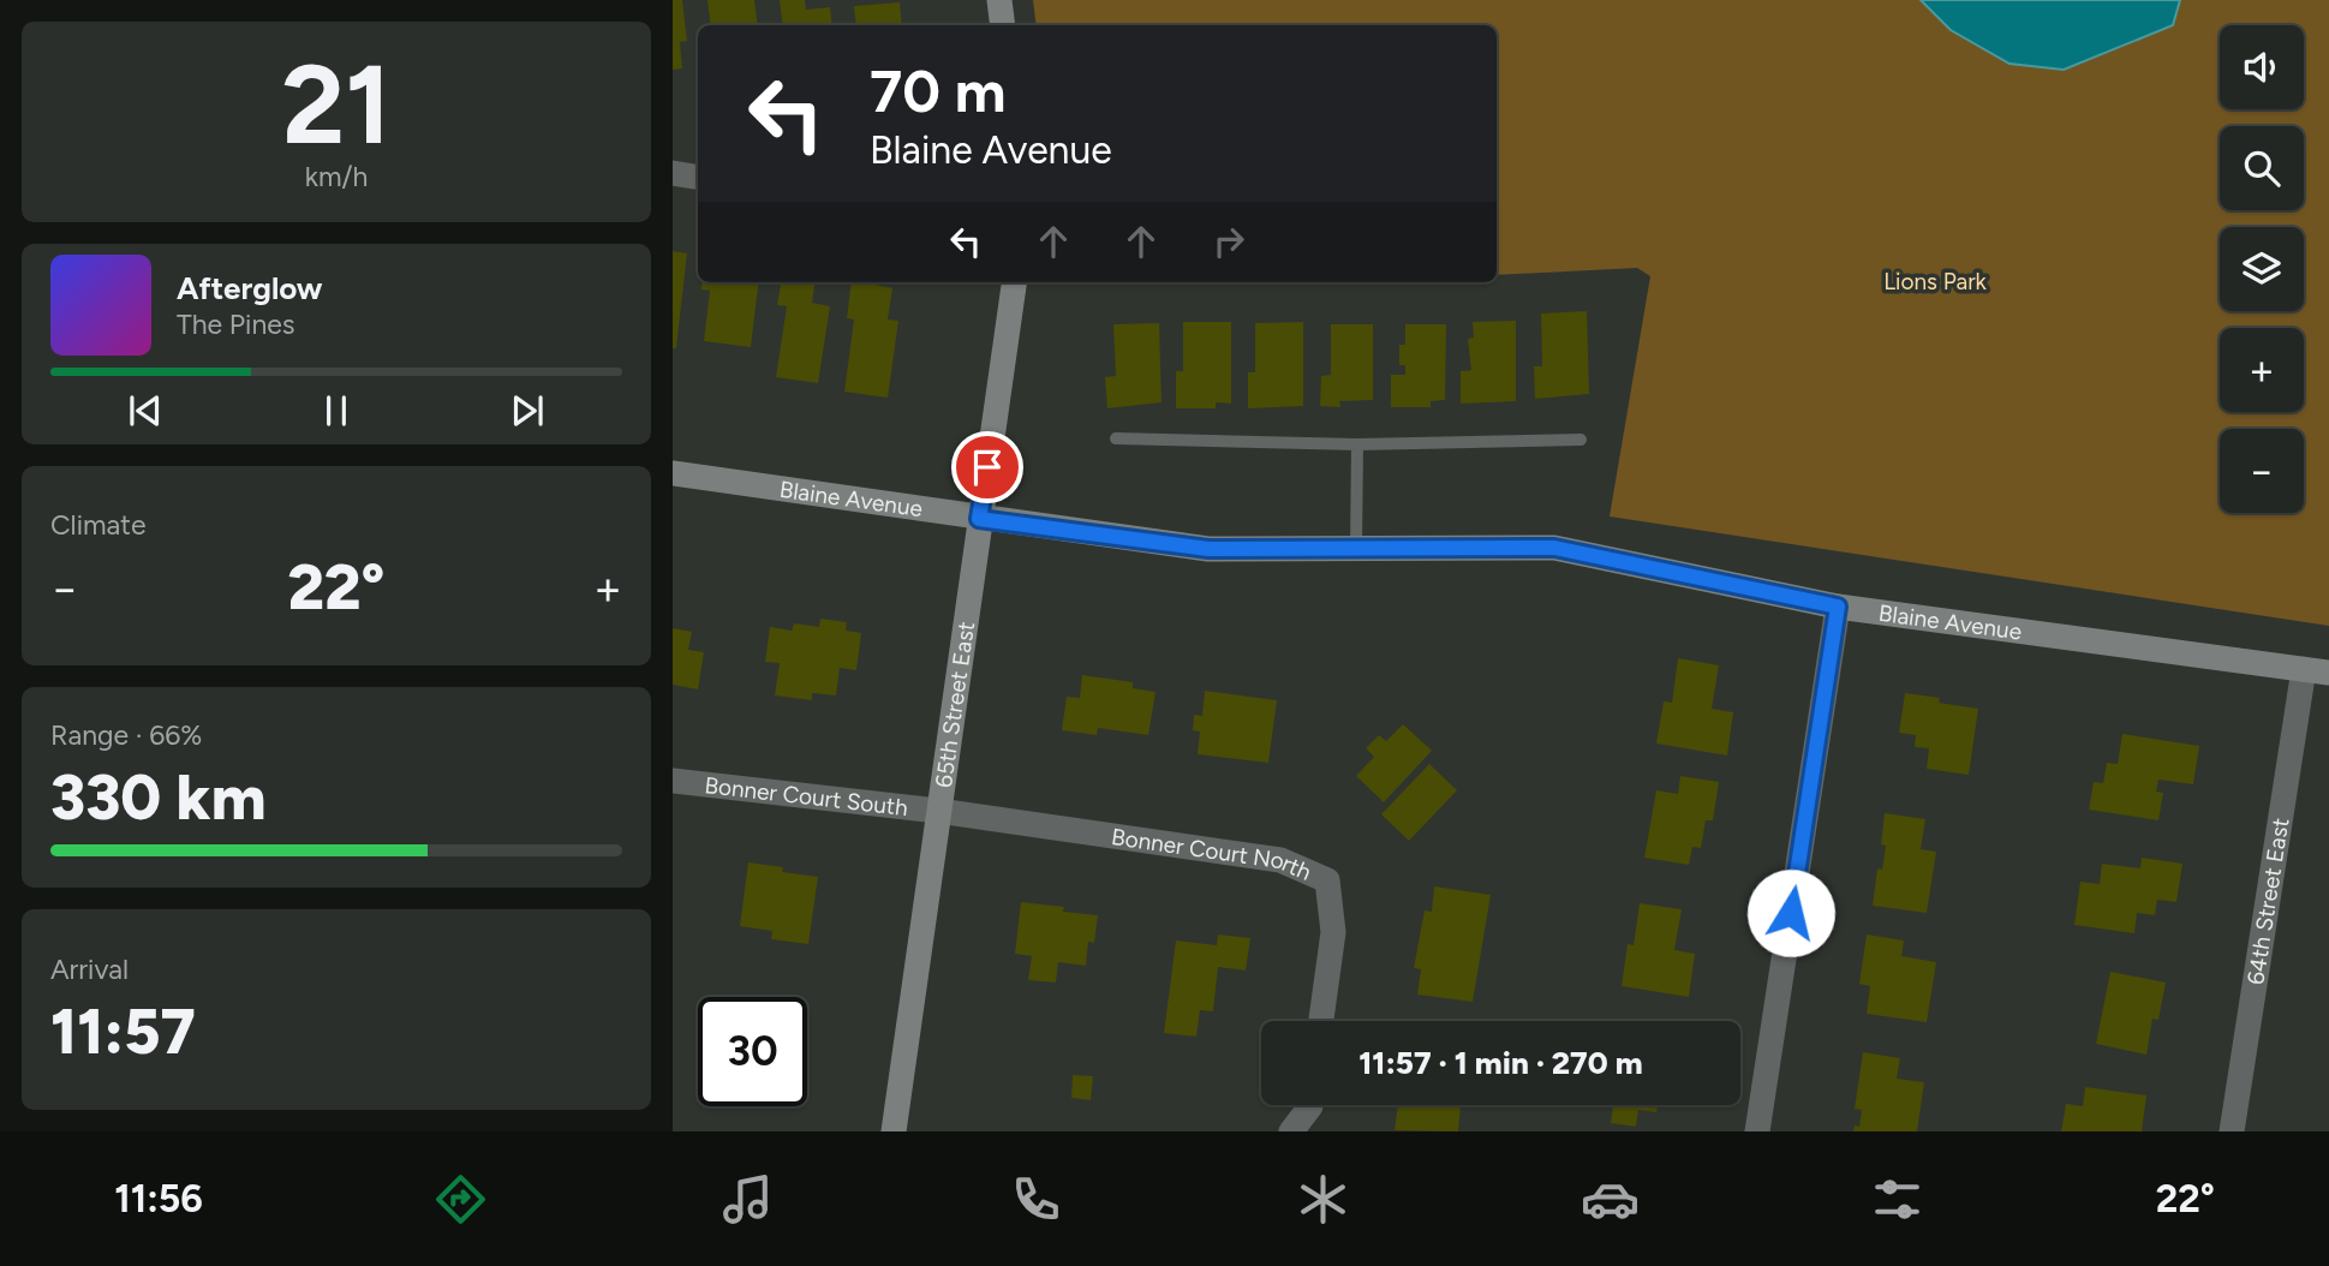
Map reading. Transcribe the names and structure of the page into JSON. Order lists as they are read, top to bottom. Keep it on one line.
{"streets":{"street":["Blaine Avenue","65th Street East","Bonner Court South","Bonner Court North","64th Street East"]},"crossings":[["Blaine Avenue","65th Street East"],["Blaine Avenue","64th Street East"],["65th Street East","Bonner Court South"],["65th Street East","Bonner Court North"],["Bonner Court South","Bonner Court North"]],"parks":["Lions Park"],"page":{"tile":[["21","km/h"],"Climate",["Range · 66%","330 km"],["Arrival","11:57"]],"map_buttons":["+","−"],"turn":["70 m","Blaine Avenue"],"song":["Afterglow","The Pines"],"heat":["−","22°","+"],"limit":"30","trip":"11:57 · 1 min · 270 m","tabs":["11:56","22°"]}}
